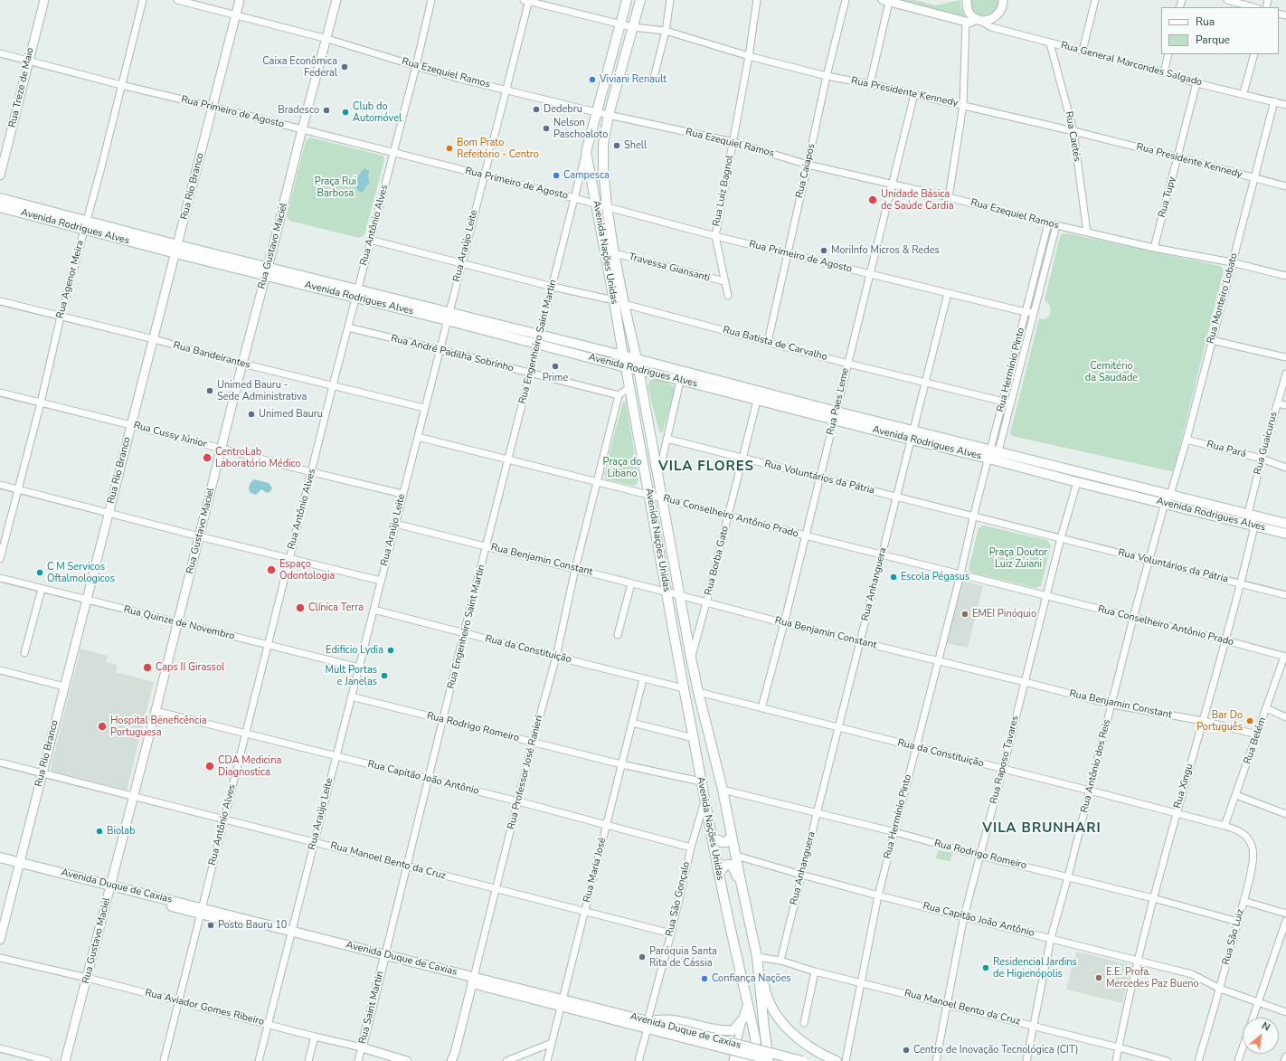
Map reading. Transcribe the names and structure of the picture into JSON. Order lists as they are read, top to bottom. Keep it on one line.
{"streets":{"main road":["Avenida Rodrigues Alves","Avenida Nações Unidas","Avenida Duque de Caxias"],"street":["Rua General Marcondes Salgado","Rua Ezequiel Ramos","Rua Treze de Maio","Rua Presidente Kennedy","Rua Primeiro de Agosto","Rua Caetés","Rua Caiapos","Rua Rio Branco","Rua Luiz Bagnol","Rua Tupy","Rua Antônio Alves","Rua Gustavo Maciel","Rua Araújo Leite","Travessa Giansanti","Rua Agenor Meira","Rua Monteiro Lobato","Rua Engenheiro Saint Martin","Rua Batista de Carvalho","Rua André Padilha Sobrinho","Rua Bandeirantes","Rua Hermínio Pinto","Rua Paes Leme","Rua Cussy Júnior","Rua Guaicurus","Rua Pará","Rua Voluntários da Pátria","Rua Conselheiro Antônio Prado","Rua Benjamin Constant","Rua Borba Gato","Rua Anhanguera","Rua Quinze de Novembro","Rua da Constituição","Rua Rodrigo Romeiro","Rua Belém","Rua Raposo Tavares","Rua Antônio dos Reis","Rua Professor José Ranieri","Rua Capitão João Antônio","Rua Xingu","Rua Manoel Bento da Cruz","Rua Maria José","Rua São Gonçalo","Rua São Luiz","Rua Aviador Gomes Ribeiro","Rua Saint Martin"]},"crossings":[["Rua General Marcondes Salgado","Rua Caetés"],["Rua General Marcondes Salgado","Rua Tupy"],["Rua General Marcondes Salgado","Rua Monteiro Lobato"],["Rua Ezequiel Ramos","Rua Caetés"],["Rua Ezequiel Ramos","Rua Caiapos"],["Rua Ezequiel Ramos","Rua Rio Branco"],["Rua Ezequiel Ramos","Rua Luiz Bagnol"],["Rua Ezequiel Ramos","Rua Tupy"],["Rua Ezequiel Ramos","Rua Antônio Alves"],["Rua Ezequiel Ramos","Rua Gustavo Maciel"],["Rua Ezequiel Ramos","Rua Araújo Leite"],["Rua Ezequiel Ramos","Avenida Nações Unidas"],["Rua Ezequiel Ramos","Rua Monteiro Lobato"],["Rua Ezequiel Ramos","Rua Hermínio Pinto"],["Rua Ezequiel Ramos","Rua Paes Leme"],["Rua Treze de Maio","Rua Primeiro de Agosto"],["Rua Presidente Kennedy","Rua Caetés"],["Rua Presidente Kennedy","Rua Caiapos"],["Rua Presidente Kennedy","Rua Luiz Bagnol"],["Rua Presidente Kennedy","Rua Tupy"],["Rua Presidente Kennedy","Rua Araújo Leite"],["Rua Presidente Kennedy","Avenida Nações Unidas"],["Rua Presidente Kennedy","Rua Monteiro Lobato"],["Rua Presidente Kennedy","Rua Paes Leme"],["Rua Primeiro de Agosto","Rua Caiapos"],["Rua Primeiro de Agosto","Rua Rio Branco"],["Rua Primeiro de Agosto","Rua Luiz Bagnol"],["Rua Primeiro de Agosto","Rua Antônio Alves"],["Rua Primeiro de Agosto","Rua Gustavo Maciel"],["Rua Primeiro de Agosto","Rua Araújo Leite"],["Rua Primeiro de Agosto","Avenida Nações Unidas"],["Rua Primeiro de Agosto","Rua Agenor Meira"],["Rua Primeiro de Agosto","Rua Engenheiro Saint Martin"],["Rua Primeiro de Agosto","Rua Hermínio Pinto"],["Rua Primeiro de Agosto","Rua Paes Leme"],["Rua Primeiro de Agosto","Rua Anhanguera"],["Rua Caiapos","Rua Batista de Carvalho"],["Rua Rio Branco","Avenida Rodrigues Alves"],["Rua Rio Branco","Rua Bandeirantes"],["Rua Rio Branco","Rua Cussy Júnior"],["Rua Rio Branco","Rua Quinze de Novembro"],["Rua Rio Branco","Rua Manoel Bento da Cruz"],["Rua Rio Branco","Avenida Duque de Caxias"],["Rua Luiz Bagnol","Travessa Giansanti"],["Rua Antônio Alves","Avenida Rodrigues Alves"],["Rua Antônio Alves","Rua André Padilha Sobrinho"],["Rua Antônio Alves","Rua Bandeirantes"],["Rua Antônio Alves","Rua Cussy Júnior"],["Rua Antônio Alves","Rua Quinze de Novembro"],["Rua Antônio Alves","Rua Capitão João Antônio"],["Rua Antônio Alves","Rua Manoel Bento da Cruz"],["Rua Antônio Alves","Avenida Duque de Caxias"],["Rua Antônio Alves","Rua Aviador Gomes Ribeiro"],["Avenida Rodrigues Alves","Rua Gustavo Maciel"],["Avenida Rodrigues Alves","Rua Araújo Leite"],["Avenida Rodrigues Alves","Avenida Nações Unidas"],["Avenida Rodrigues Alves","Rua Agenor Meira"],["Avenida Rodrigues Alves","Rua Monteiro Lobato"],["Avenida Rodrigues Alves","Rua Engenheiro Saint Martin"],["Avenida Rodrigues Alves","Rua Hermínio Pinto"],["Avenida Rodrigues Alves","Rua Paes Leme"],["Avenida Rodrigues Alves","Rua Guaicurus"],["Avenida Rodrigues Alves","Rua Borba Gato"],["Avenida Rodrigues Alves","Rua Anhanguera"],["Avenida Rodrigues Alves","Rua Raposo Tavares"],["Avenida Rodrigues Alves","Rua Antônio dos Reis"],["Avenida Rodrigues Alves","Rua Xingu"],["Rua Gustavo Maciel","Rua Bandeirantes"],["Rua Gustavo Maciel","Rua Cussy Júnior"],["Rua Gustavo Maciel","Rua Quinze de Novembro"],["Rua Gustavo Maciel","Rua Capitão João Antônio"],["Rua Gustavo Maciel","Rua Manoel Bento da Cruz"],["Rua Gustavo Maciel","Avenida Duque de Caxias"],["Rua Gustavo Maciel","Rua Aviador Gomes Ribeiro"],["Rua Araújo Leite","Rua André Padilha Sobrinho"],["Rua Araújo Leite","Rua Bandeirantes"],["Rua Araújo Leite","Rua Cussy Júnior"],["Rua Araújo Leite","Rua Conselheiro Antônio Prado"],["Rua Araújo Leite","Rua Benjamin Constant"],["Rua Araújo Leite","Rua Quinze de Novembro"],["Rua Araújo Leite","Rua da Constituição"],["Rua Araújo Leite","Rua Rodrigo Romeiro"],["Rua Araújo Leite","Rua Capitão João Antônio"],["Rua Araújo Leite","Rua Manoel Bento da Cruz"],["Rua Araújo Leite","Avenida Duque de Caxias"],["Rua Araújo Leite","Rua Aviador Gomes Ribeiro"],["Avenida Nações Unidas","Travessa Giansanti"],["Avenida Nações Unidas","Rua Engenheiro Saint Martin"],["Avenida Nações Unidas","Rua Batista de Carvalho"],["Avenida Nações Unidas","Rua Conselheiro Antônio Prado"],["Avenida Nações Unidas","Rua Benjamin Constant"],["Avenida Nações Unidas","Rua Borba Gato"],["Avenida Nações Unidas","Rua da Constituição"],["Avenida Nações Unidas","Rua Rodrigo Romeiro"],["Avenida Nações Unidas","Rua Capitão João Antônio"],["Avenida Nações Unidas","Rua Manoel Bento da Cruz"],["Avenida Nações Unidas","Rua São Gonçalo"],["Rua Agenor Meira","Rua Bandeirantes"],["Rua Agenor Meira","Rua Cussy Júnior"],["Rua Monteiro Lobato","Rua Pará"],["Rua Monteiro Lobato","Rua Antônio dos Reis"],["Rua Engenheiro Saint Martin","Rua André Padilha Sobrinho"],["Rua Engenheiro Saint Martin","Rua Conselheiro Antônio Prado"],["Rua Engenheiro Saint Martin","Rua Benjamin Constant"],["Rua Engenheiro Saint Martin","Rua da Constituição"],["Rua Engenheiro Saint Martin","Rua Rodrigo Romeiro"],["Rua Engenheiro Saint Martin","Rua Capitão João Antônio"],["Rua Engenheiro Saint Martin","Rua Manoel Bento da Cruz"],["Rua Engenheiro Saint Martin","Avenida Duque de Caxias"],["Rua Engenheiro Saint Martin","Rua Saint Martin"],["Rua Batista de Carvalho","Rua Hermínio Pinto"],["Rua Batista de Carvalho","Rua Paes Leme"],["Rua Batista de Carvalho","Rua Anhanguera"],["Rua Hermínio Pinto","Rua Voluntários da Pátria"],["Rua Hermínio Pinto","Rua Conselheiro Antônio Prado"],["Rua Hermínio Pinto","Rua Benjamin Constant"],["Rua Hermínio Pinto","Rua da Constituição"],["Rua Hermínio Pinto","Rua Rodrigo Romeiro"],["Rua Hermínio Pinto","Rua Capitão João Antônio"],["Rua Hermínio Pinto","Rua Manoel Bento da Cruz"],["Rua Paes Leme","Rua Voluntários da Pátria"],["Rua Paes Leme","Rua Conselheiro Antônio Prado"],["Rua Paes Leme","Rua Benjamin Constant"],["Rua Paes Leme","Rua da Constituição"],["Rua Guaicurus","Rua Pará"],["Rua Voluntários da Pátria","Rua Borba Gato"],["Rua Voluntários da Pátria","Rua Anhanguera"],["Rua Voluntários da Pátria","Rua Raposo Tavares"],["Rua Voluntários da Pátria","Rua Antônio dos Reis"],["Rua Voluntários da Pátria","Rua Xingu"],["Rua Conselheiro Antônio Prado","Rua Borba Gato"],["Rua Conselheiro Antônio Prado","Rua Anhanguera"],["Rua Conselheiro Antônio Prado","Rua Belém"],["Rua Conselheiro Antônio Prado","Rua Raposo Tavares"],["Rua Conselheiro Antônio Prado","Rua Antônio dos Reis"],["Rua Conselheiro Antônio Prado","Rua Professor José Ranieri"],["Rua Conselheiro Antônio Prado","Rua Xingu"],["Rua Benjamin Constant","Rua Borba Gato"],["Rua Benjamin Constant","Rua Anhanguera"],["Rua Benjamin Constant","Rua Belém"],["Rua Benjamin Constant","Rua Raposo Tavares"],["Rua Benjamin Constant","Rua Antônio dos Reis"],["Rua Benjamin Constant","Rua Professor José Ranieri"],["Rua Benjamin Constant","Rua Xingu"],["Rua Anhanguera","Rua da Constituição"],["Rua Anhanguera","Rua Rodrigo Romeiro"],["Rua Anhanguera","Rua Capitão João Antônio"],["Rua Anhanguera","Rua Manoel Bento da Cruz"],["Rua da Constituição","Rua Belém"],["Rua da Constituição","Rua Raposo Tavares"],["Rua da Constituição","Rua Antônio dos Reis"],["Rua da Constituição","Rua Professor José Ranieri"],["Rua da Constituição","Rua Xingu"],["Rua da Constituição","Rua Maria José"],["Rua da Constituição","Rua São Luiz"],["Rua Rodrigo Romeiro","Rua Raposo Tavares"],["Rua Rodrigo Romeiro","Rua Antônio dos Reis"],["Rua Rodrigo Romeiro","Rua Professor José Ranieri"],["Rua Rodrigo Romeiro","Rua Xingu"],["Rua Rodrigo Romeiro","Rua Maria José"],["Rua Rodrigo Romeiro","Rua São Luiz"],["Rua Belém","Rua São Luiz"],["Rua Raposo Tavares","Rua Capitão João Antônio"],["Rua Raposo Tavares","Rua Manoel Bento da Cruz"],["Rua Antônio dos Reis","Rua Capitão João Antônio"],["Rua Antônio dos Reis","Rua Manoel Bento da Cruz"],["Rua Professor José Ranieri","Rua Capitão João Antônio"],["Rua Professor José Ranieri","Rua Manoel Bento da Cruz"],["Rua Professor José Ranieri","Avenida Duque de Caxias"],["Rua Capitão João Antônio","Rua Xingu"],["Rua Capitão João Antônio","Rua Maria José"],["Rua Capitão João Antônio","Rua São Gonçalo"],["Rua Capitão João Antônio","Rua São Luiz"],["Rua Xingu","Rua Manoel Bento da Cruz"],["Rua Manoel Bento da Cruz","Rua Maria José"],["Rua Manoel Bento da Cruz","Rua São Gonçalo"],["Rua Maria José","Avenida Duque de Caxias"],["Avenida Duque de Caxias","Rua São Gonçalo"],["Avenida Duque de Caxias","Rua Saint Martin"],["Rua Aviador Gomes Ribeiro","Rua Saint Martin"]],"districts":["VILA FLORES","VILA BRUNHARI"],"parks":["Praça Rui Barbosa","Cemitério da Saudade","Praça do Libano","Praça Doutor Luiz Zuiani"],"places":["Caixa Econômica Federal","Viviani Renault","Dedebru","Bradesco","Club do Automóvel","Nelson Paschoaloto","Shell","Bom Prato Refeitório - Centro","Campesca","Unidade Básica de Saúde Cardia","MoriInfo Micros & Redes","Prime","Unimed Bauru - Sede Administrativa","Unimed Bauru","CentroLab Laboratório Médico","Espaço Odontologia","C M Servicos Oftalmologicos","Escola Pégasus","Clínica Terra","EMEI Pinóquio","Edificio Lydia","Caps II Girassol","Mult Portas e Janelas","Bar Do Português","Hospital Beneficência Portuguesa","CDA Medicina Diagnostica","Biolab","Posto Bauru 10","Paróquia Santa Rita de Cássia","Residencial Jardins de Higienópolis","E.E. Profa. Mercedes Paz Bueno","Confiança Nações","Centro de Inovação Tecnológica (CIT)"],"legend":["Rua","Parque"],"north":"top right"}
